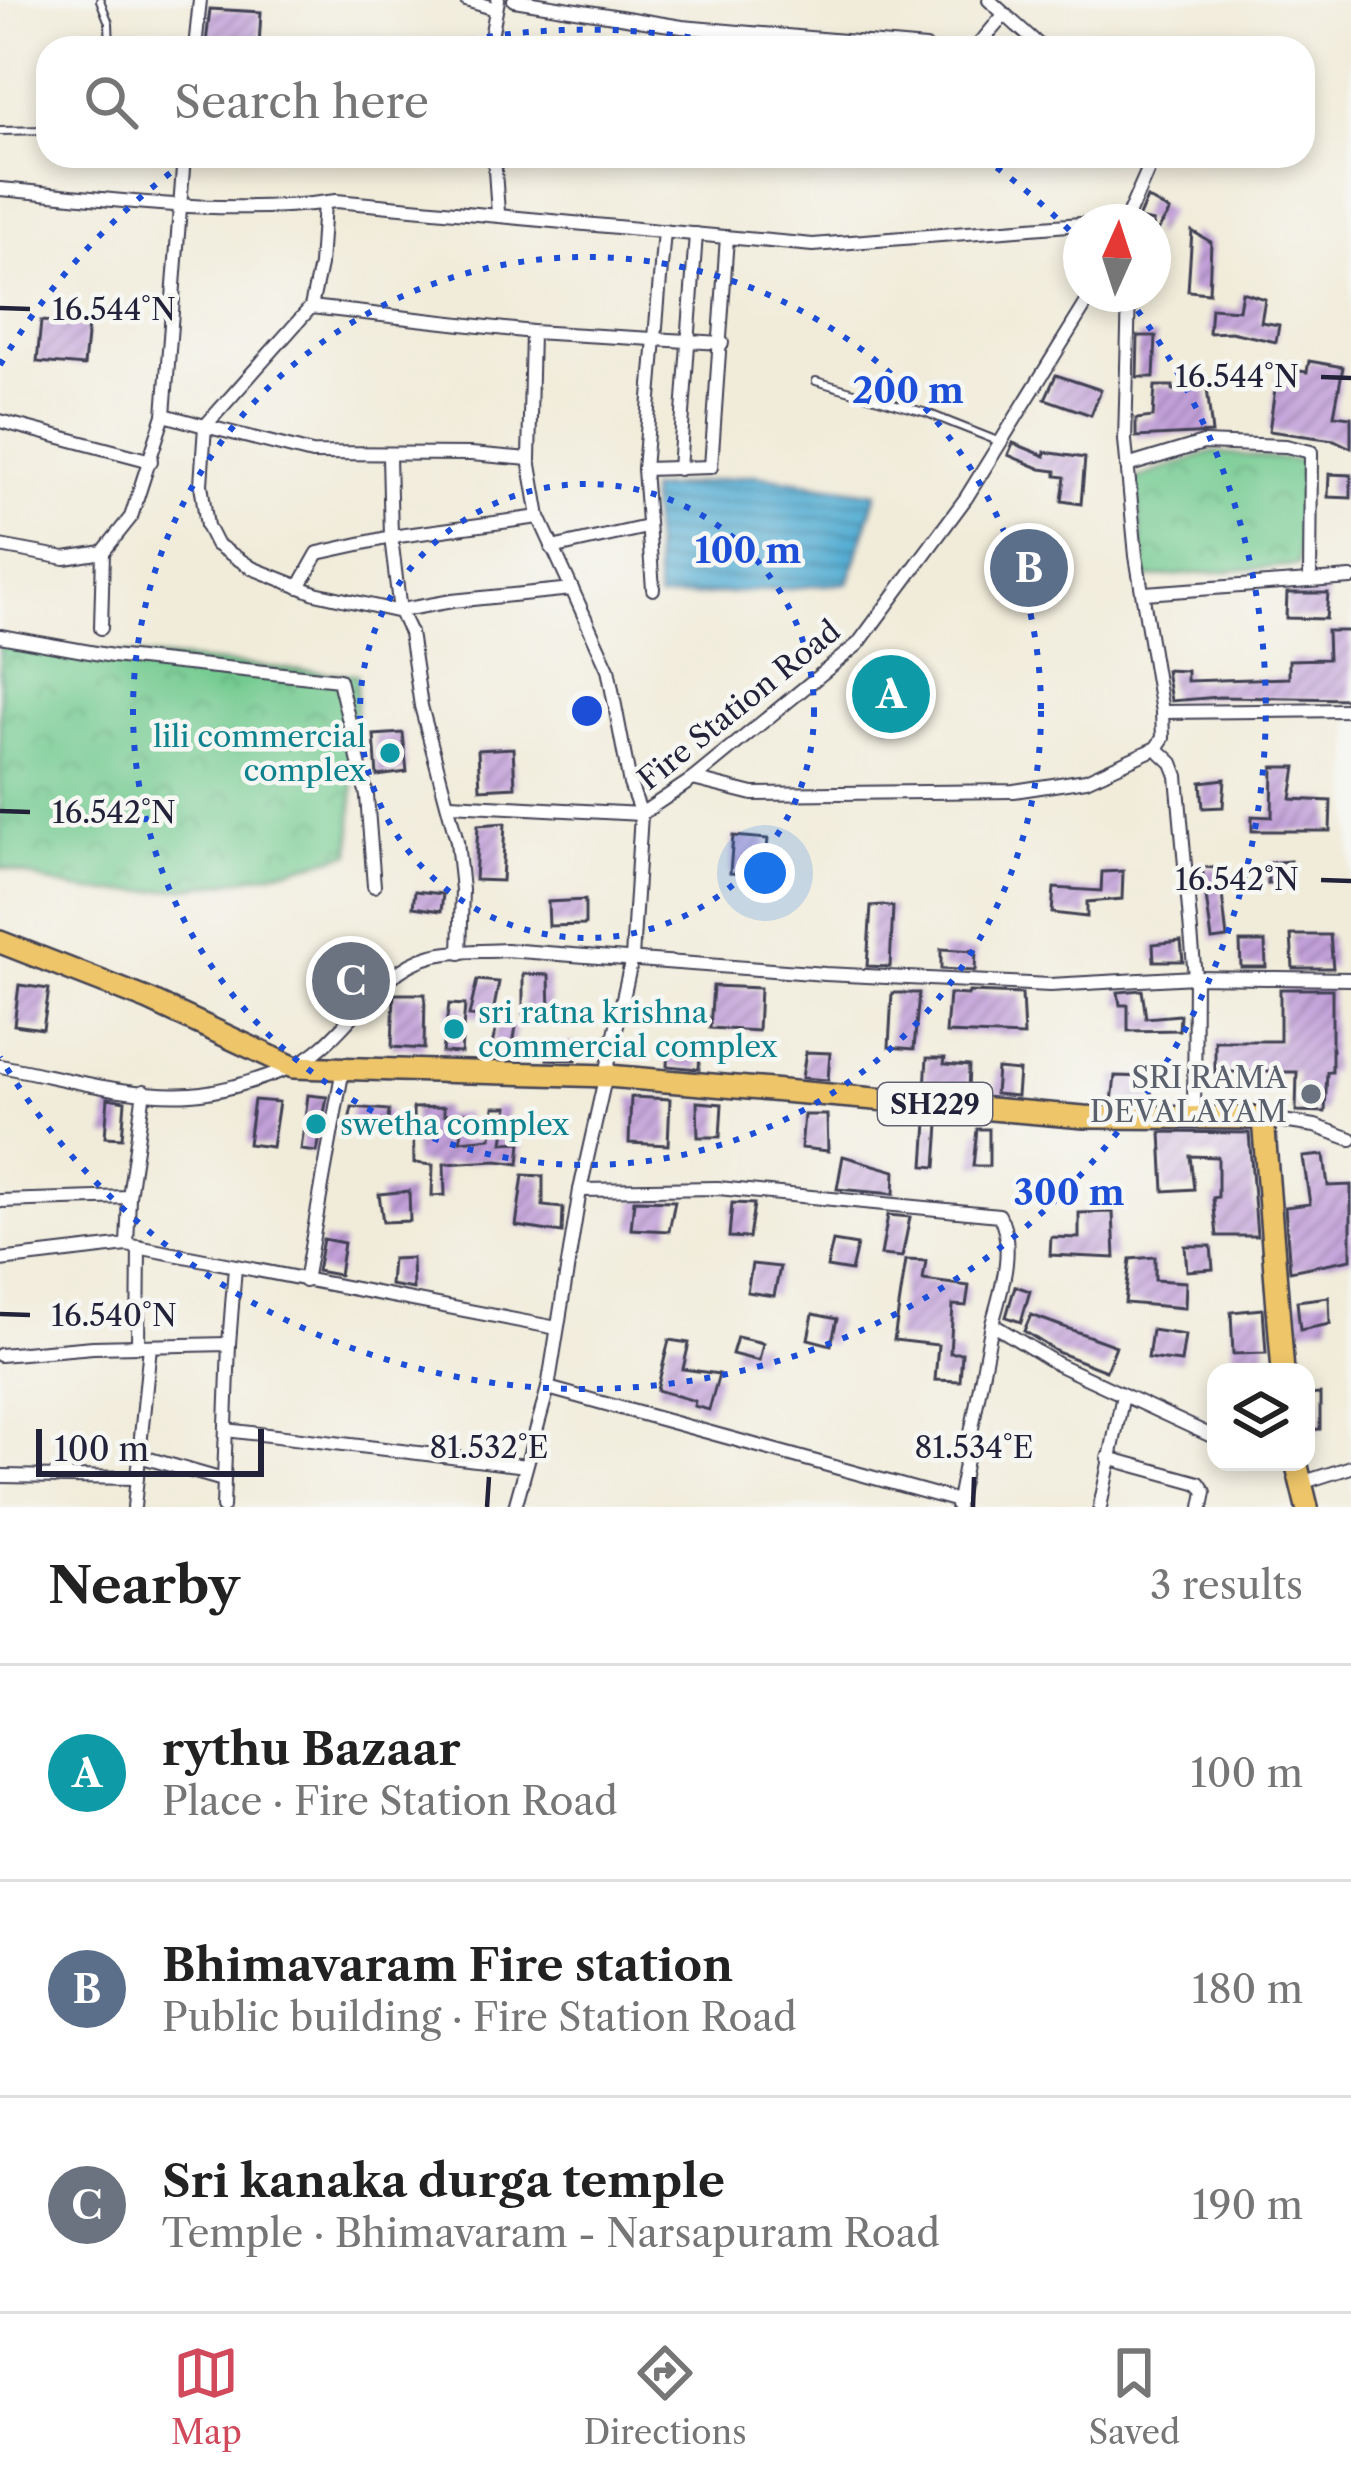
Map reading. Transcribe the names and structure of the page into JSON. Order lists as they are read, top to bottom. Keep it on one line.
{"streets":{"main road":["SH229"],"street":["Fire Station Road"]},"crossings":[["Fire Station Road","SH229"]],"places":["lili commercial complex","sri ratna krishna commercial complex","SRI RAMA DEVALAYAM","swetha complex"],"scale_bar":"100 m","north":"top","page":{"search":"Search here","pins":["B","A","C"],"scale":"100 m","heading":["Nearby","3 results"],"list":[{"mark":"A","name":"rythu Bazaar","note":"Place · Fire Station Road","value":"100 m"},{"mark":"B","name":"Bhimavaram Fire station","note":"Public building · Fire Station Road","value":"180 m"},{"mark":"C","name":"Sri kanaka durga temple","note":"Temple · Bhimavaram - Narsapuram Road","value":"190 m"}],"nav":["Map","Directions","Saved"]},"coordinates":["16.544°N","16.542°N","16.540°N","81.532°E","81.534°E"],"rings":["200 m","100 m","300 m"]}
